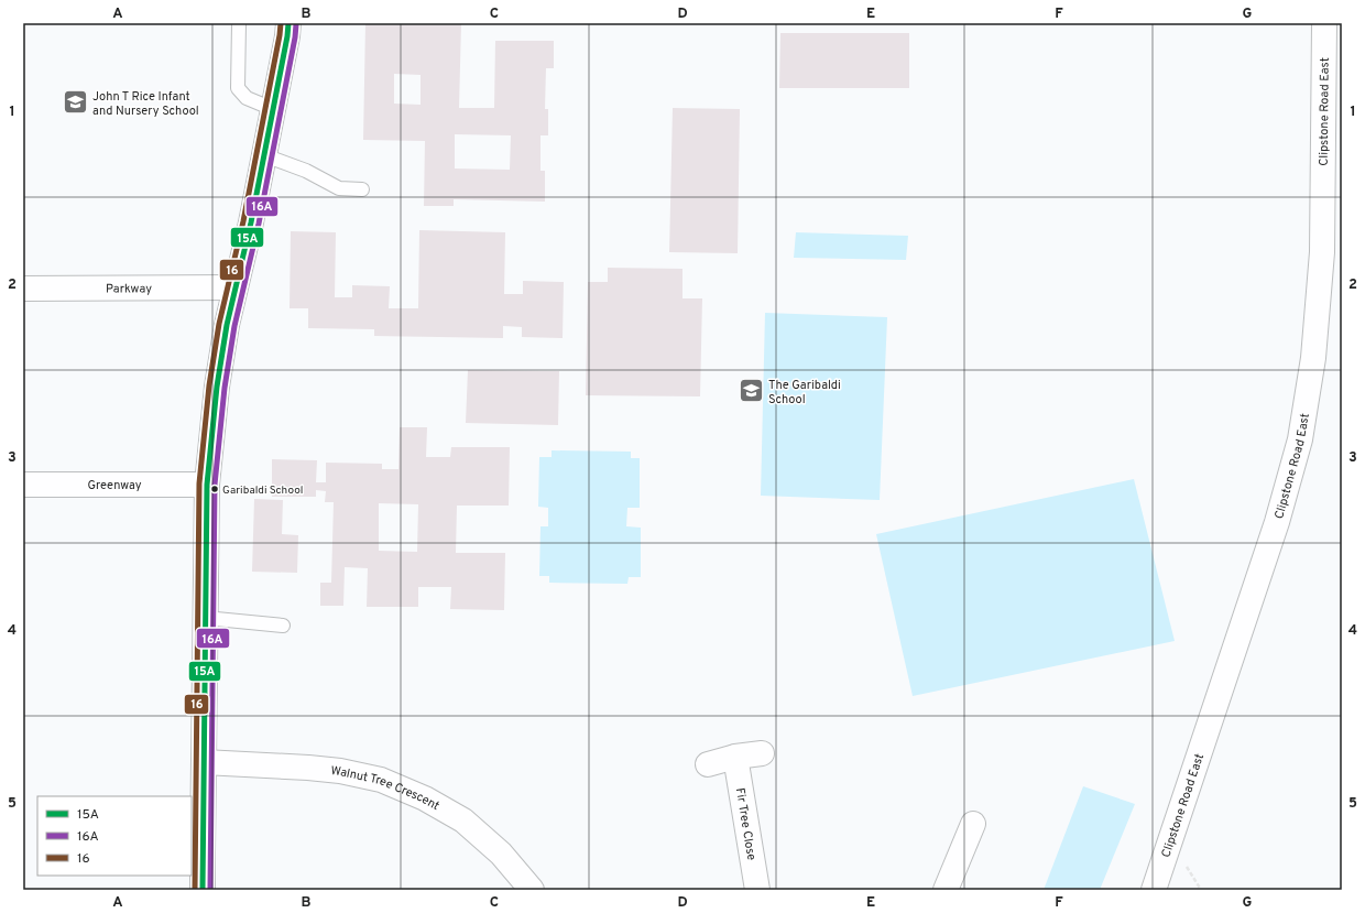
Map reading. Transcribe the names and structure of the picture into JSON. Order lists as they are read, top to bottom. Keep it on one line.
{"streets":{"street":["Clipstone Road East","Parkway","Greenway","Walnut Tree Crescent","Fir Tree Close"]},"places":{"school or university":["John T Rice Infant and Nursery School","The Garibaldi School"],"other":["Garibaldi School"]},"lines":["transit line 15A","transit line 16","transit line 16A"],"legend":["15A","16A","16"],"grid":{"columns":["A","B","C","D","E","F","G"],"rows":["1","2","3","4","5"]}}
